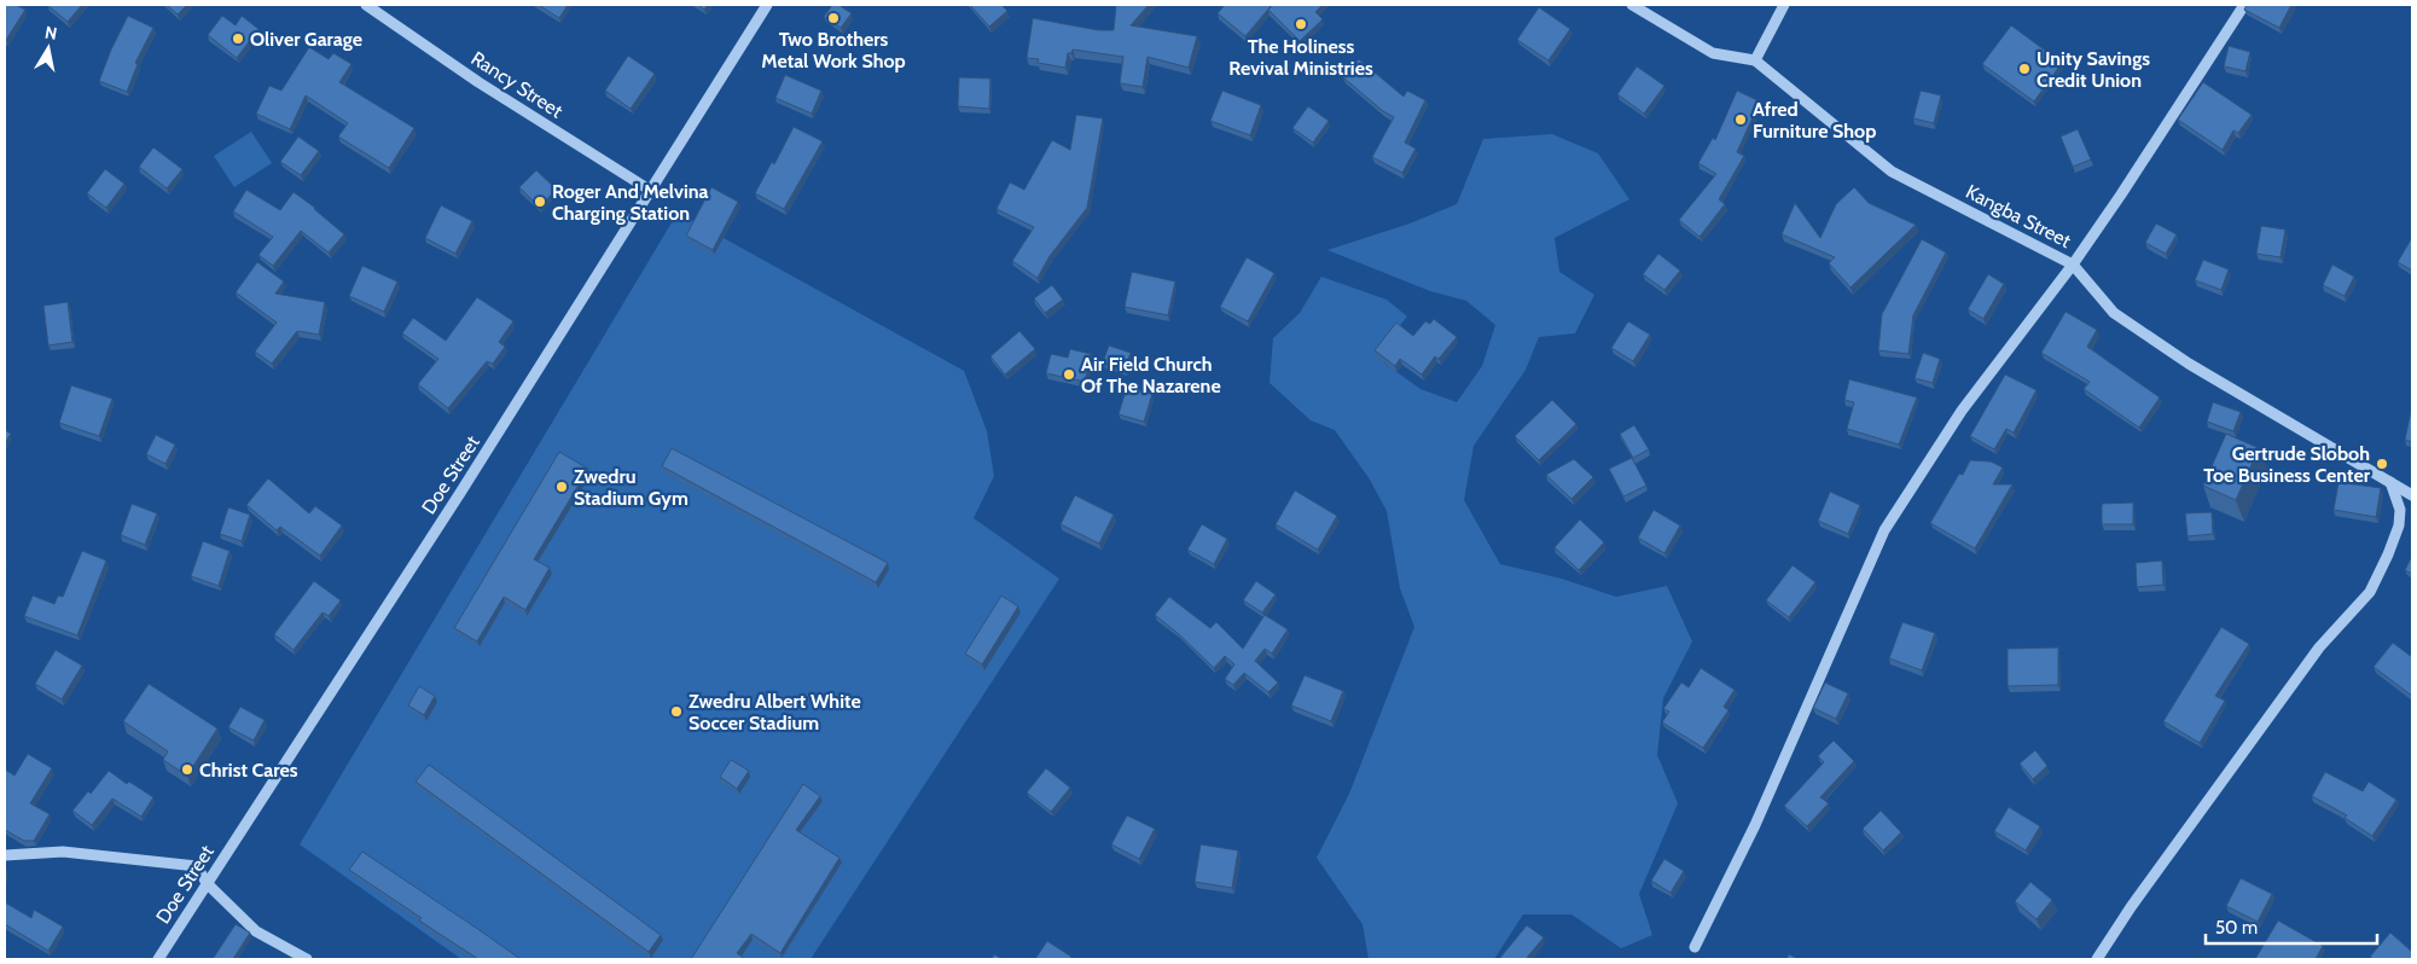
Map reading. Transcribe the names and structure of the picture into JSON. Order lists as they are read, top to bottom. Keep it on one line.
{"streets":{"street":["Rancy Street","Kangba Street","Doe Street"]},"crossings":[["Rancy Street","Doe Street"]],"places":["Two Brothers Metal Work Shop","The Holiness Revival Ministries","Oliver Garage","Unity Savings Credit Union","Afred Furniture Shop","Roger And Melvina Charging Station","Air Field Church Of The Nazarene","Gertrude Sloboh Toe Business Center","Zwedru Stadium Gym","Zwedru Albert White Soccer Stadium","Christ Cares"],"scale_bar":"50 m","north":"top"}
